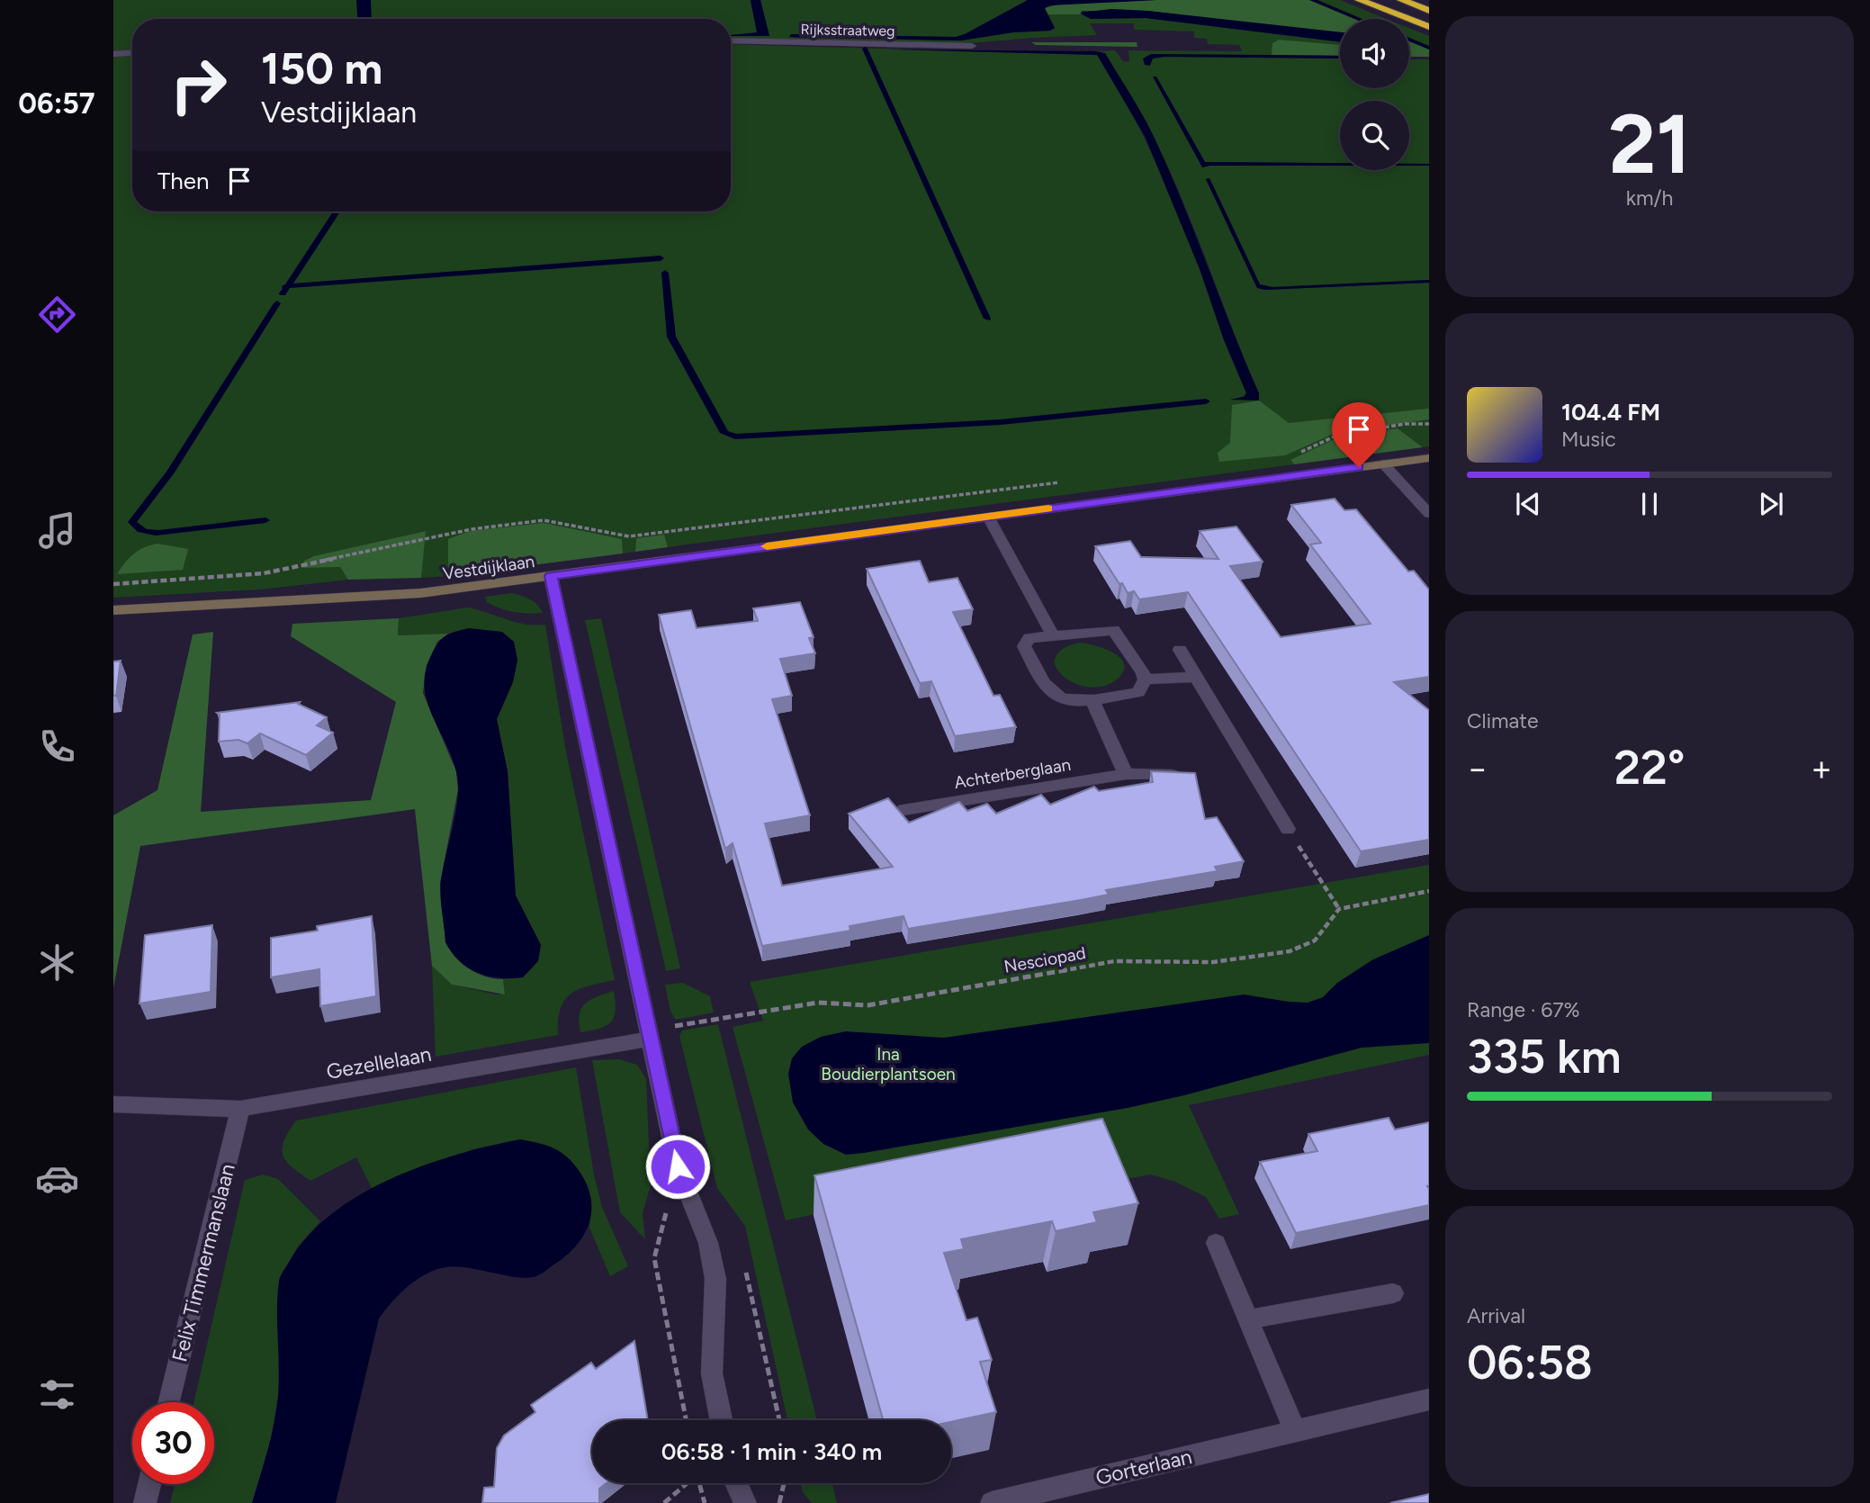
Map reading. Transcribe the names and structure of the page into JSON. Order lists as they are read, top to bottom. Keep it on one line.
{"streets":{"street":["Rijksstraatweg","Vestdijklaan","Achterberglaan","Gezellelaan","Felix Timmermanslaan","Gorterlaan"],"path":["Nesciopad"]},"crossings":[["Nesciopad","Gezellelaan"],["Gezellelaan","Felix Timmermanslaan"]],"parks":["Ina Boudierplantsoen"],"page":{"tabs":"06:57","tile":[["21","km/h"],"Climate",["Range · 67%","335 km"],["Arrival","06:58"]],"turn":["150 m","Vestdijklaan"],"then":"Then","song":["104.4 FM","Music"],"heat":["−","22°","+"],"limit":"30","trip":"06:58 · 1 min · 340 m"}}
